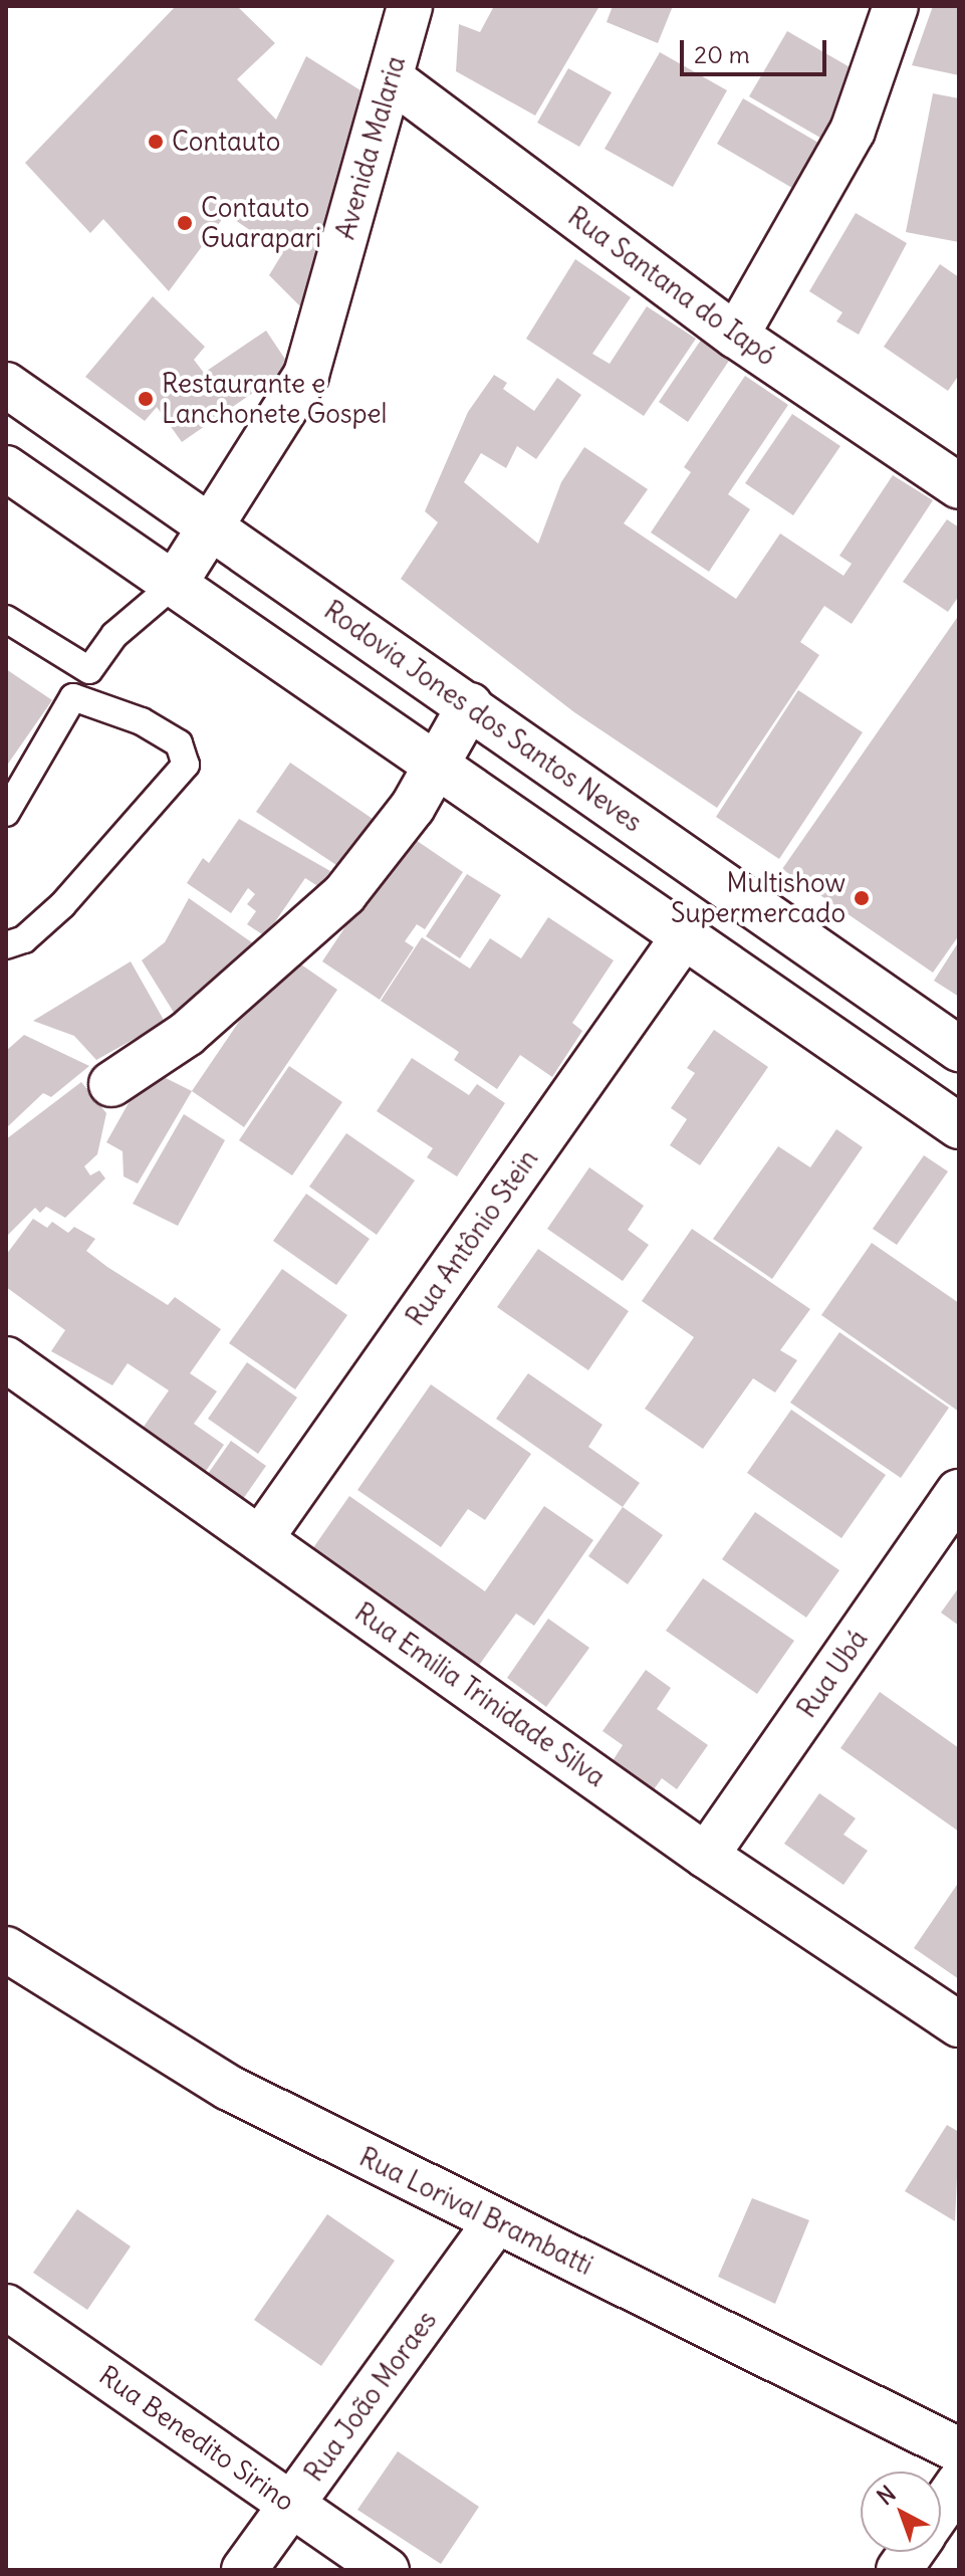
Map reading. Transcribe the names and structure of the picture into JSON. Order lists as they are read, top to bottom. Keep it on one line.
{"streets":{"street":["Avenida Malaria","Rua Santana do Iapó","Rodovia Jones dos Santos Neves","Rua Antônio Stein","Rua Ubá","Rua Emilia Trinidade Silva","Rua Lorival Brambatti","Rua João Moraes","Rua Benedito Sirino"]},"crossings":[["Avenida Malaria","Rua Santana do Iapó"],["Avenida Malaria","Rodovia Jones dos Santos Neves"],["Rua Antônio Stein","Rua Emilia Trinidade Silva"],["Rua Ubá","Rua Emilia Trinidade Silva"],["Rua Lorival Brambatti","Rua João Moraes"],["Rua João Moraes","Rua Benedito Sirino"]],"places":["Contauto","Contauto Guarapari","Restaurante e Lanchonete Gospel","Multishow Supermercado"],"scale_bar":"20 m","north":"top left"}
